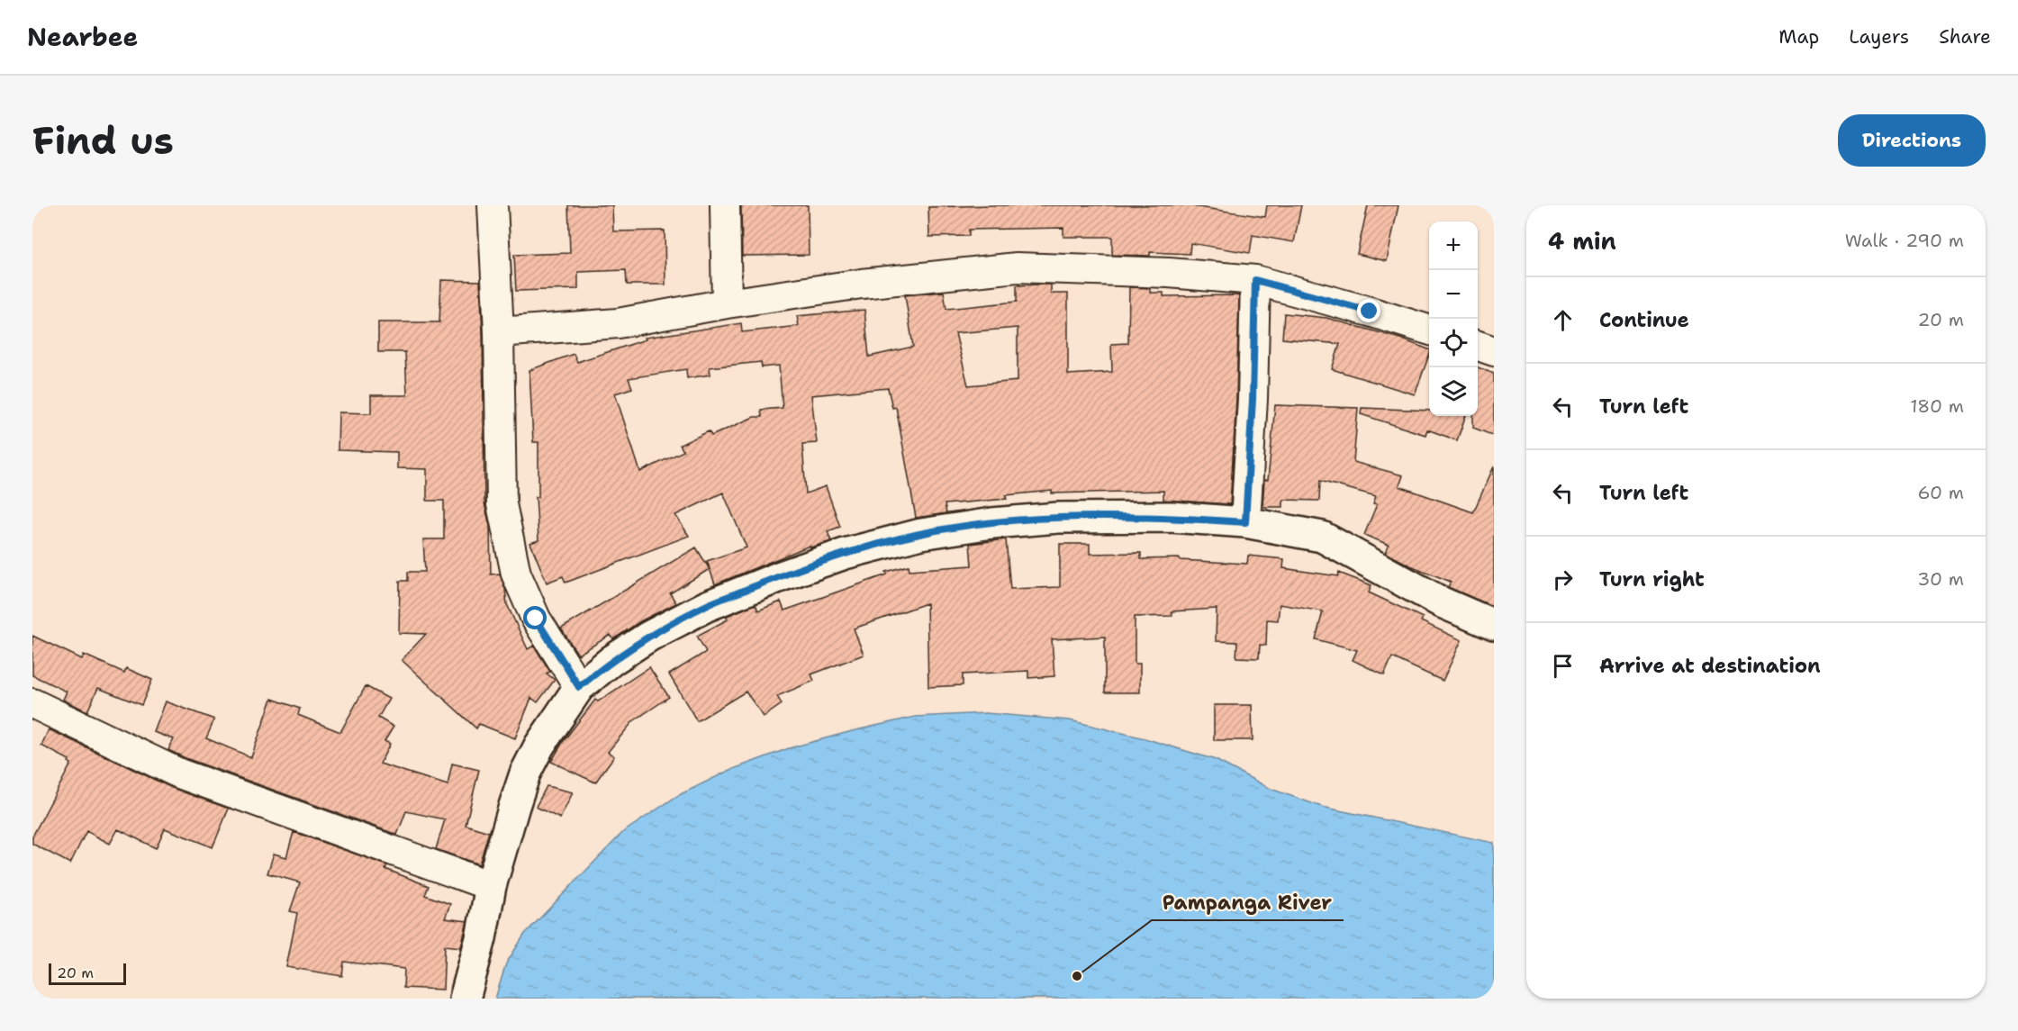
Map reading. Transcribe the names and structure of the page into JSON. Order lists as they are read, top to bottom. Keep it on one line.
{"places":["Pampanga River"],"scale_bar":"20 m","page":{"header":"Nearbee","nav":["Map","Layers","Share"],"buttons":"Directions","title":"Find us","heading":["4 min","Walk · 290 m"],"map_buttons":["+","−"],"list":[["Continue","20 m"],["Turn left","180 m"],["Turn left","60 m"],["Turn right","30 m"],"Arrive at destination"],"scale":"20 m"}}
